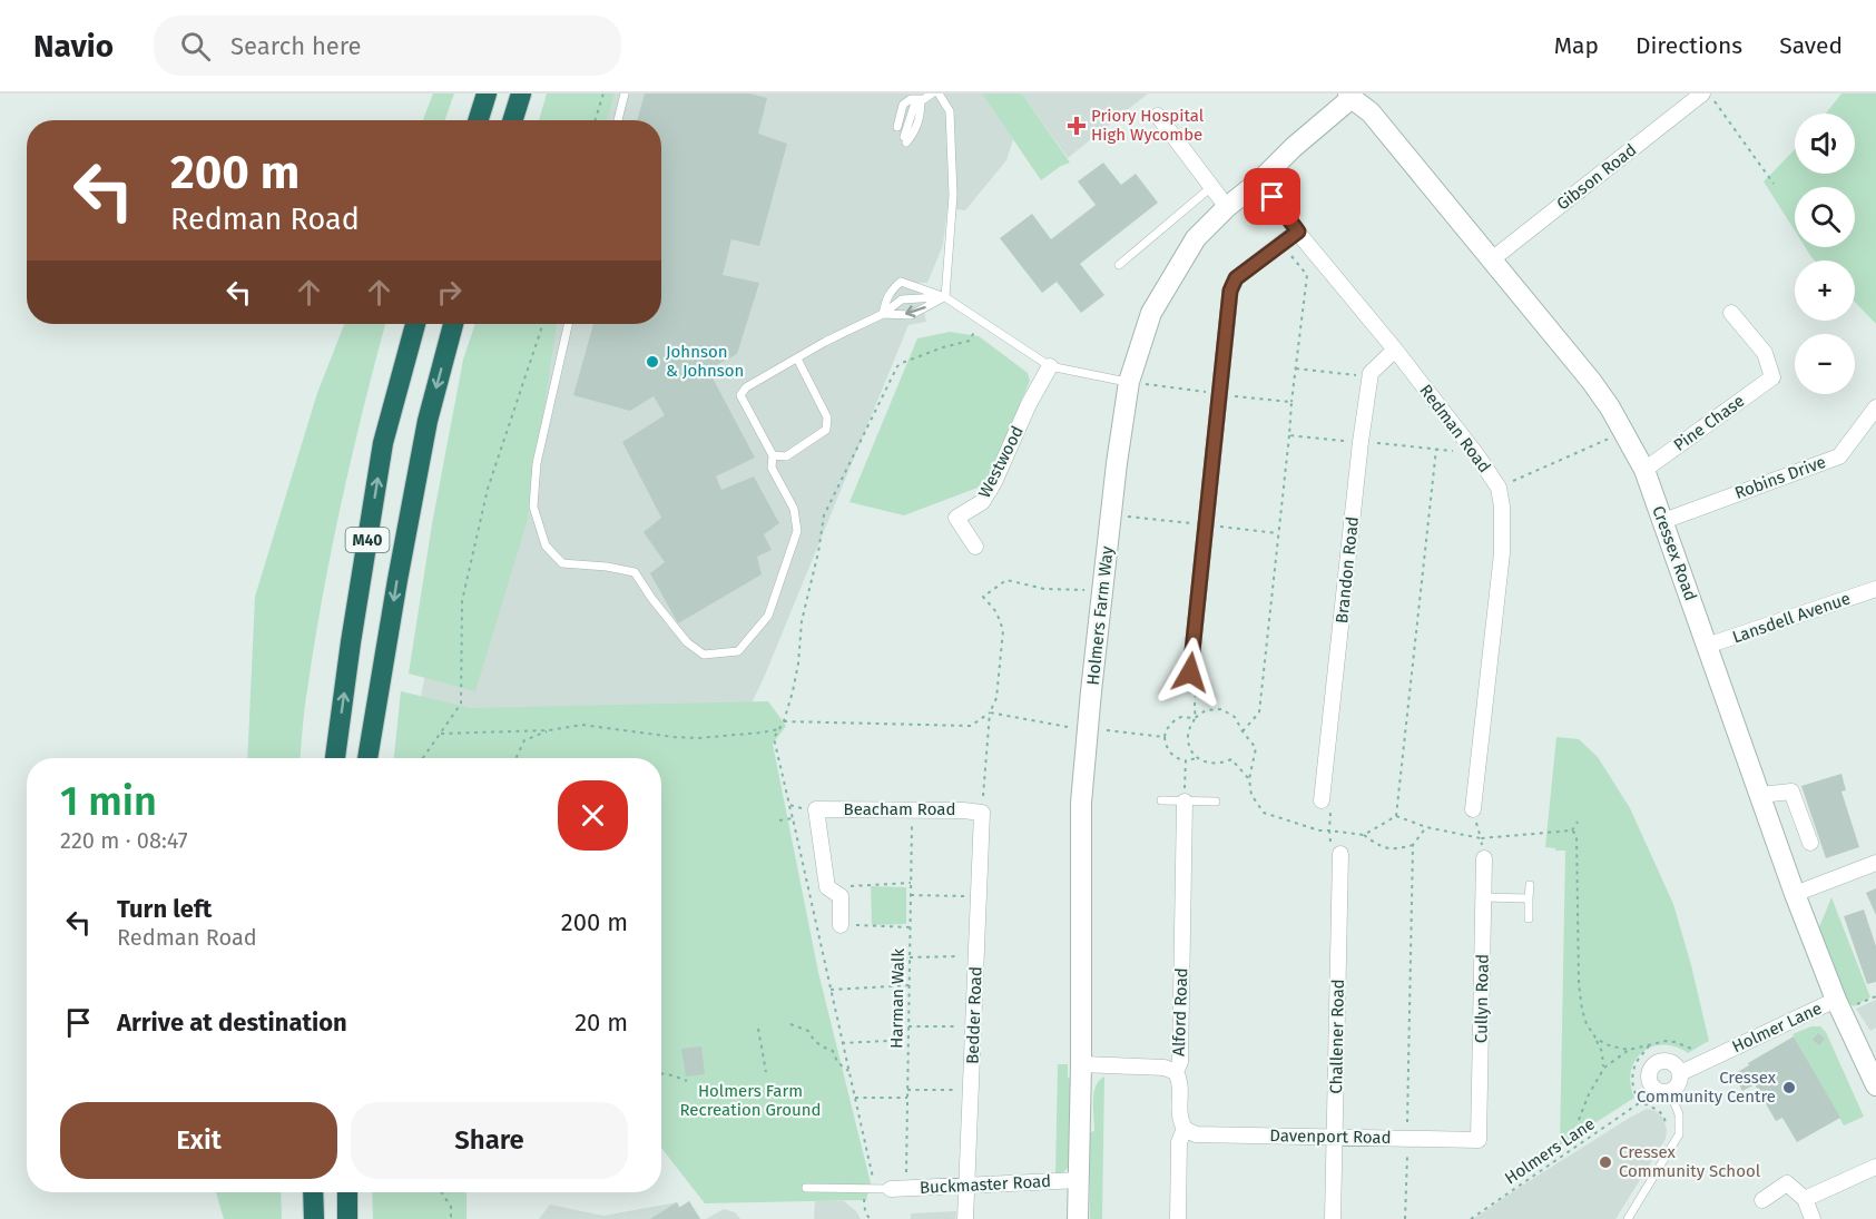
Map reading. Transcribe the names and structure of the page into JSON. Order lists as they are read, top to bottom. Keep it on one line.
{"streets":{"highway":["M40"],"street":["Gibson Road","Pine Chase","Redman Road","Westwood","Robins Drive","Cressex Road","Brandon Road","Holmers Farm Way","Lansdell Avenue","Beacham Road","Cullyn Road","Alford Road","Bedder Road","Holmer Lane","Challener Road","Davenport Road","Buckmaster Road"],"path":["Harman Walk","Holmers Lane"]},"crossings":[["Gibson Road","Cressex Road"],["Pine Chase","Cressex Road"],["Redman Road","Holmers Farm Way"],["Robins Drive","Cressex Road"],["Cressex Road","Holmers Farm Way"],["Cressex Road","Lansdell Avenue"],["Cressex Road","Holmer Lane"],["Holmers Farm Way","Buckmaster Road"],["Beacham Road","Harman Walk"],["Beacham Road","Bedder Road"],["Harman Walk","Buckmaster Road"],["Cullyn Road","Davenport Road"],["Alford Road","Davenport Road"],["Bedder Road","Buckmaster Road"],["Challener Road","Davenport Road"]],"parks":["Holmers Farm Recreation Ground"],"places":{"health":["Priory Hospital High Wycombe"],"other":["Johnson & Johnson","Cressex Community Centre","Cressex Community School"]},"page":{"header":"Navio","search":"Search here","nav":["Map","Directions","Saved"],"map_buttons":["+","−"],"turn":["200 m","Redman Road"],"heading":["1 min","220 m · 08:47"],"list":[{"name":"Turn left","note":"Redman Road","value":"200 m"},{"name":"Arrive at destination","value":"20 m"}],"buttons":["Exit","Share"]}}
